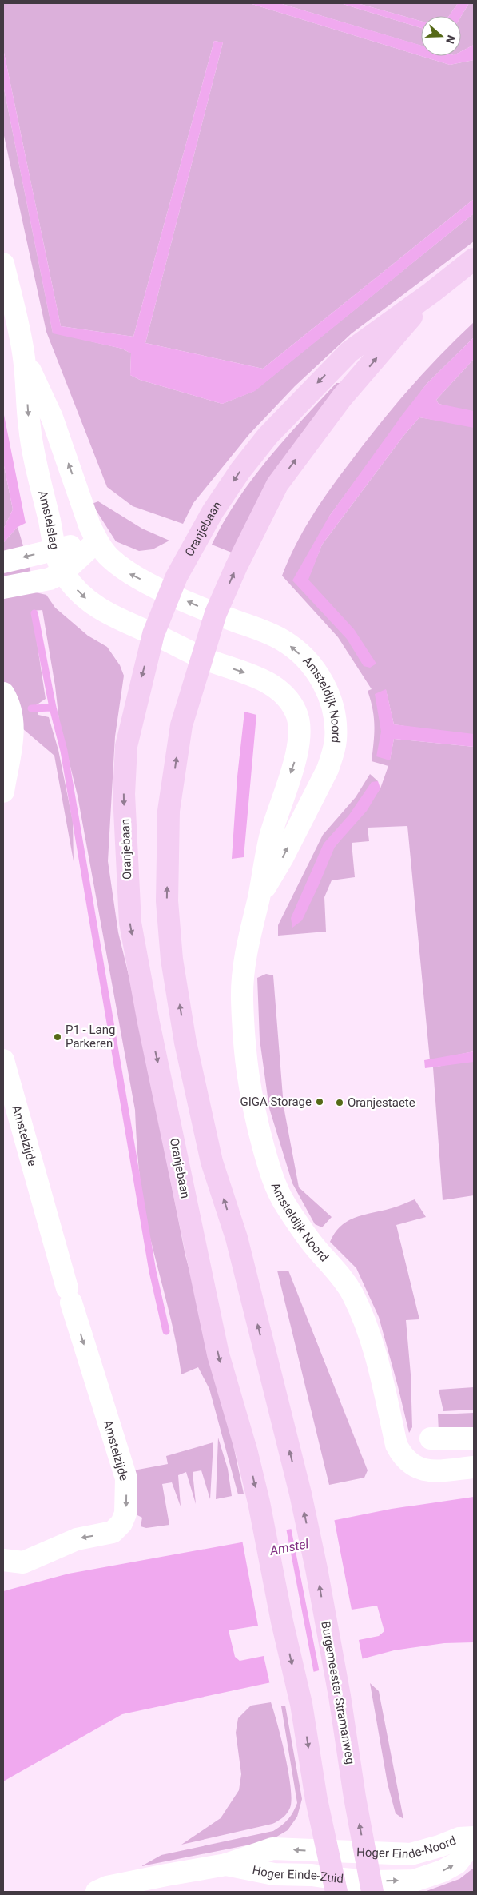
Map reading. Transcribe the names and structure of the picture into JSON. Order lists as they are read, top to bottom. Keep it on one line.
{"streets":{"main road":["Oranjebaan","Burgemeester Stramanweg"],"street":["Amstelslag","Amsteldijk Noord","Amstelzijde","Hoger Einde-Noord","Hoger Einde-Zuid"]},"crossings":[["Amstelslag","Oranjebaan"],["Amstelslag","Amsteldijk Noord"],["Oranjebaan","Amsteldijk Noord"],["Oranjebaan","Burgemeester Stramanweg"],["Oranjebaan","Hoger Einde-Noord"],["Oranjebaan","Hoger Einde-Zuid"],["Burgemeester Stramanweg","Hoger Einde-Noord"],["Burgemeester Stramanweg","Hoger Einde-Zuid"],["Hoger Einde-Noord","Hoger Einde-Zuid"]],"one_way":["Amstelzijde","Burgemeester Stramanweg"],"water":["Amstel"],"places":["P1 - Lang Parkeren","GIGA Storage","Oranjestaete"],"north":"right"}
